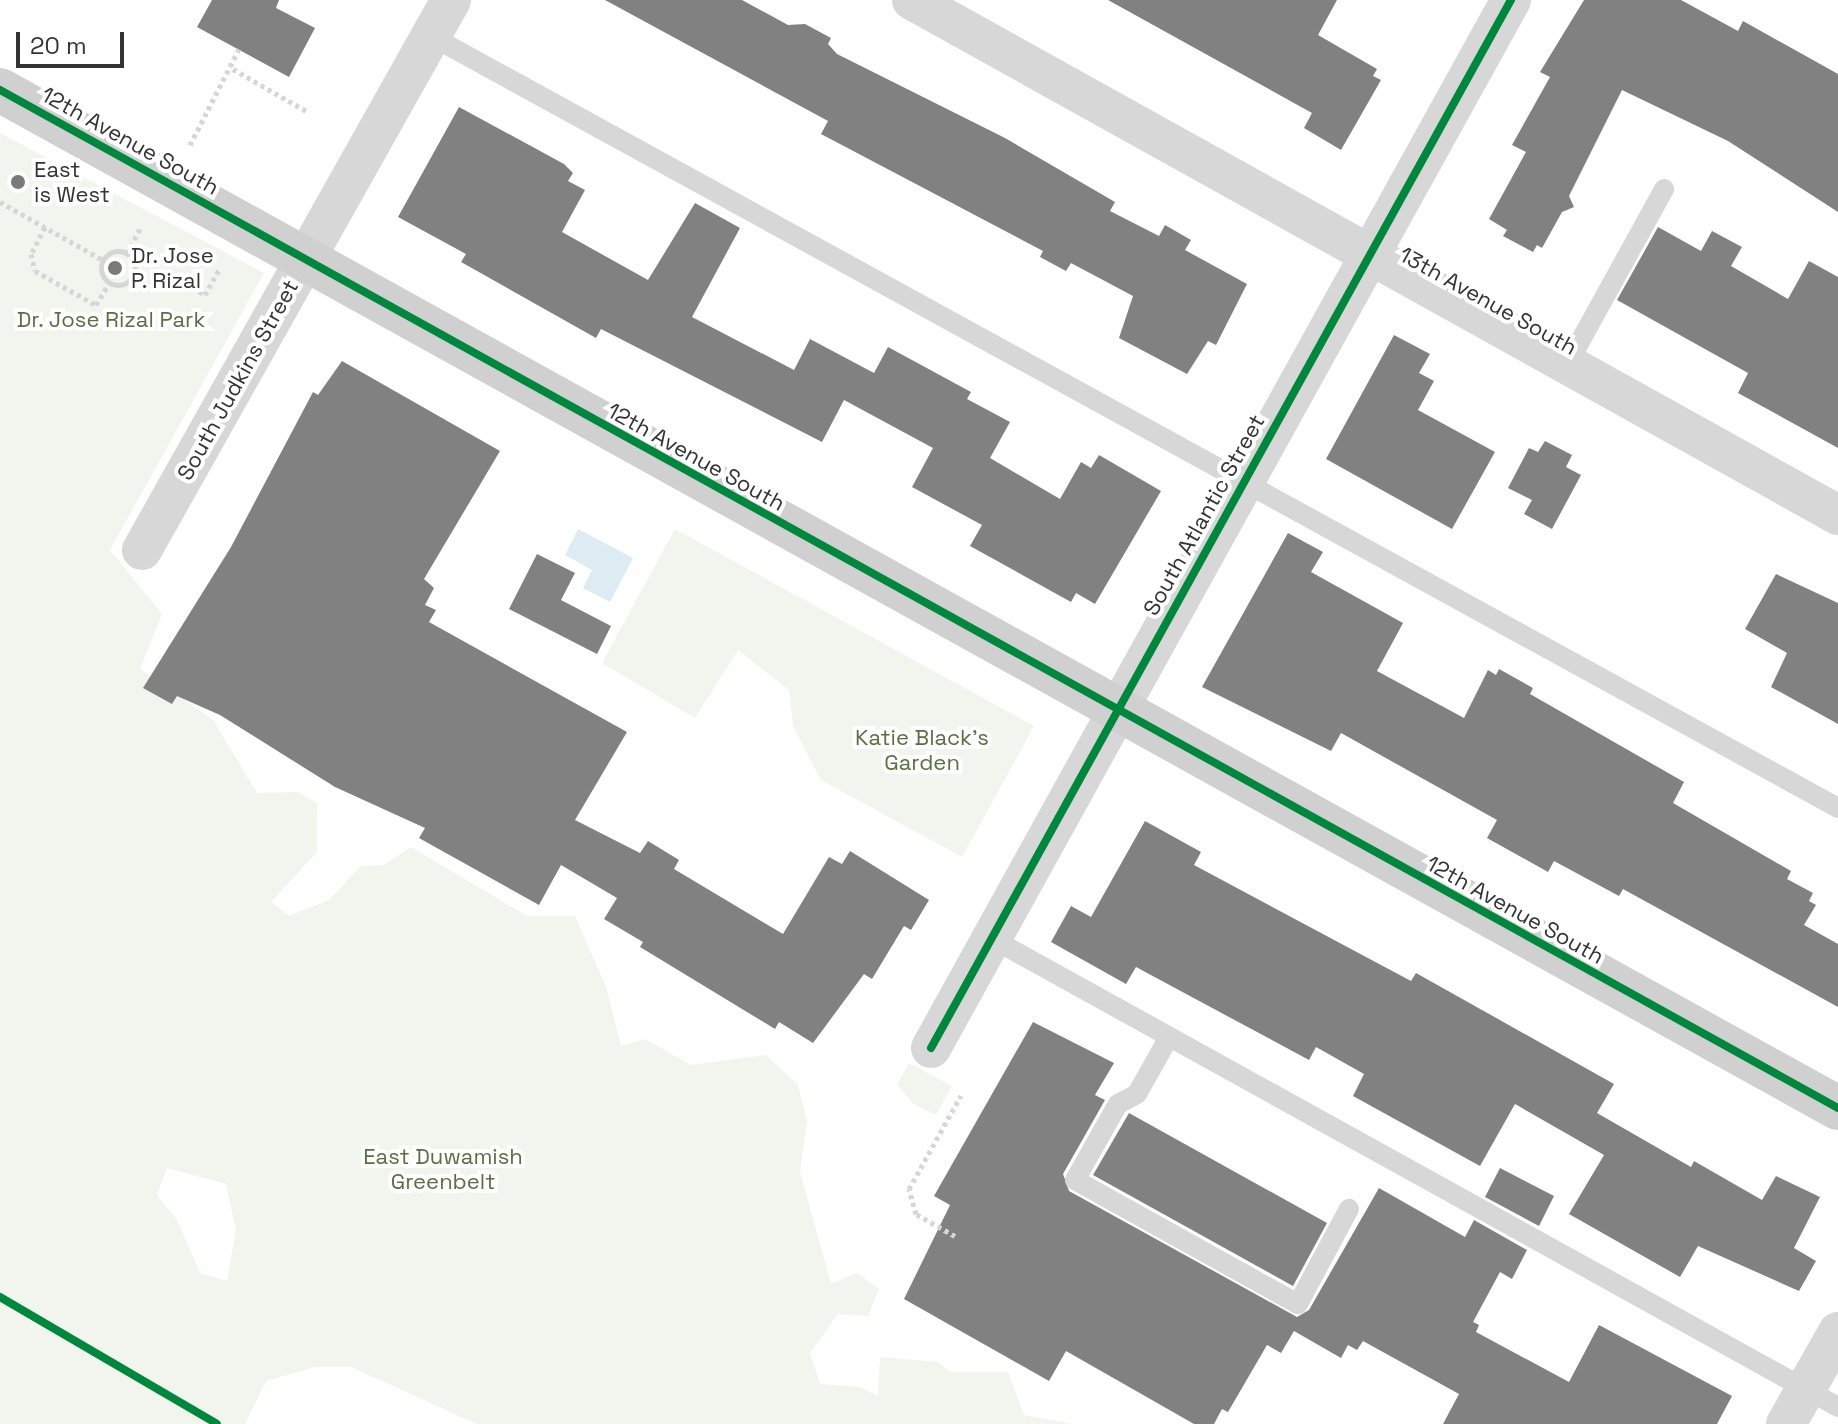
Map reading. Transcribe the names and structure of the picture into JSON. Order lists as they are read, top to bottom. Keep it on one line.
{"streets":{"street":["12th Avenue South","13th Avenue South","South Judkins Street","South Atlantic Street"]},"crossings":[["12th Avenue South","South Judkins Street"],["12th Avenue South","South Atlantic Street"],["13th Avenue South","South Atlantic Street"]],"parks":["Dr. Jose Rizal Park","Katie Black's Garden","East Duwamish Greenbelt"],"places":["East is West","Dr. Jose P. Rizal"],"scale_bar":"20 m"}
